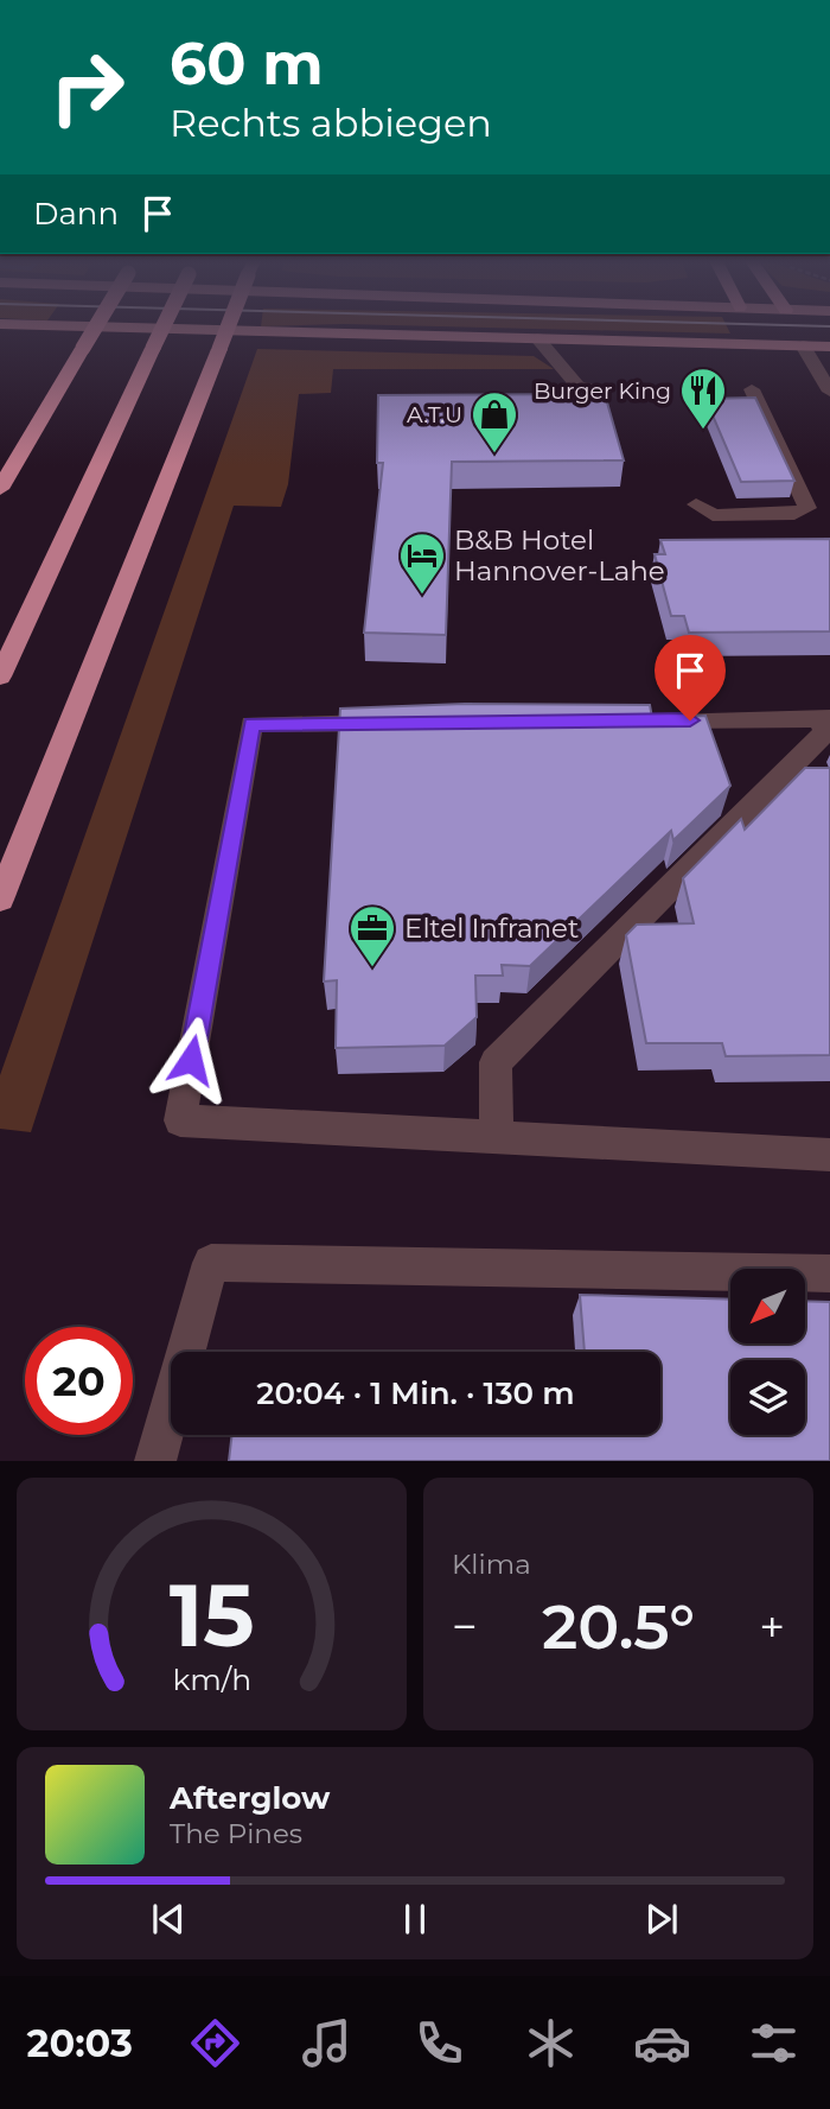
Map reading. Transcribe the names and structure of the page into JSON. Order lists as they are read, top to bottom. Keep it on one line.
{"places":{"restaurant":["Burger King"],"shop":["A.T.U"],"hotel":["B&B Hotel Hannover-Lahe"],"office":["Eltel Infranet"]},"north":"bottom left","page":{"turn":["60 m","Rechts abbiegen"],"then":"Dann","limit":"20","trip":"20:04 · 1 Min. · 130 m","tile":"Klima","heat":["−","20.5°","+"],"song":["Afterglow","The Pines"],"tabs":"20:03","gauge":["15","km/h"]}}
